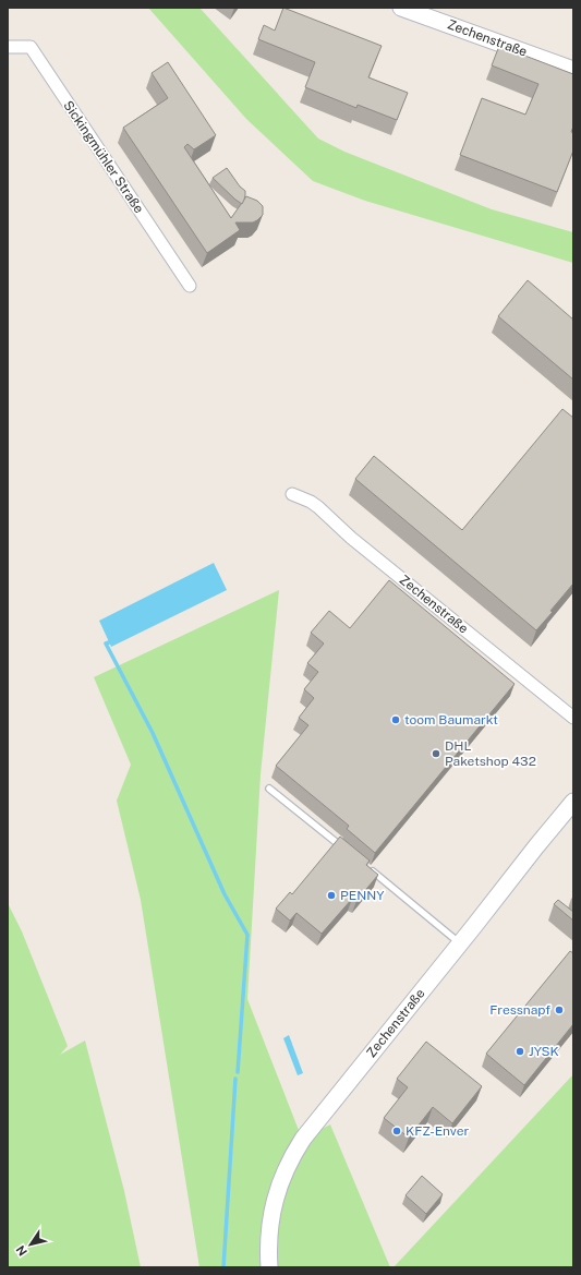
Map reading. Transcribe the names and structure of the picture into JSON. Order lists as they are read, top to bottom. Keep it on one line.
{"streets":{"street":["Zechenstraße","Sickingmühler Straße"]},"places":["toom Baumarkt","DHL Paketshop 432","PENNY","Fressnapf","JYSK","KFZ-Enver"],"north":"bottom left"}
